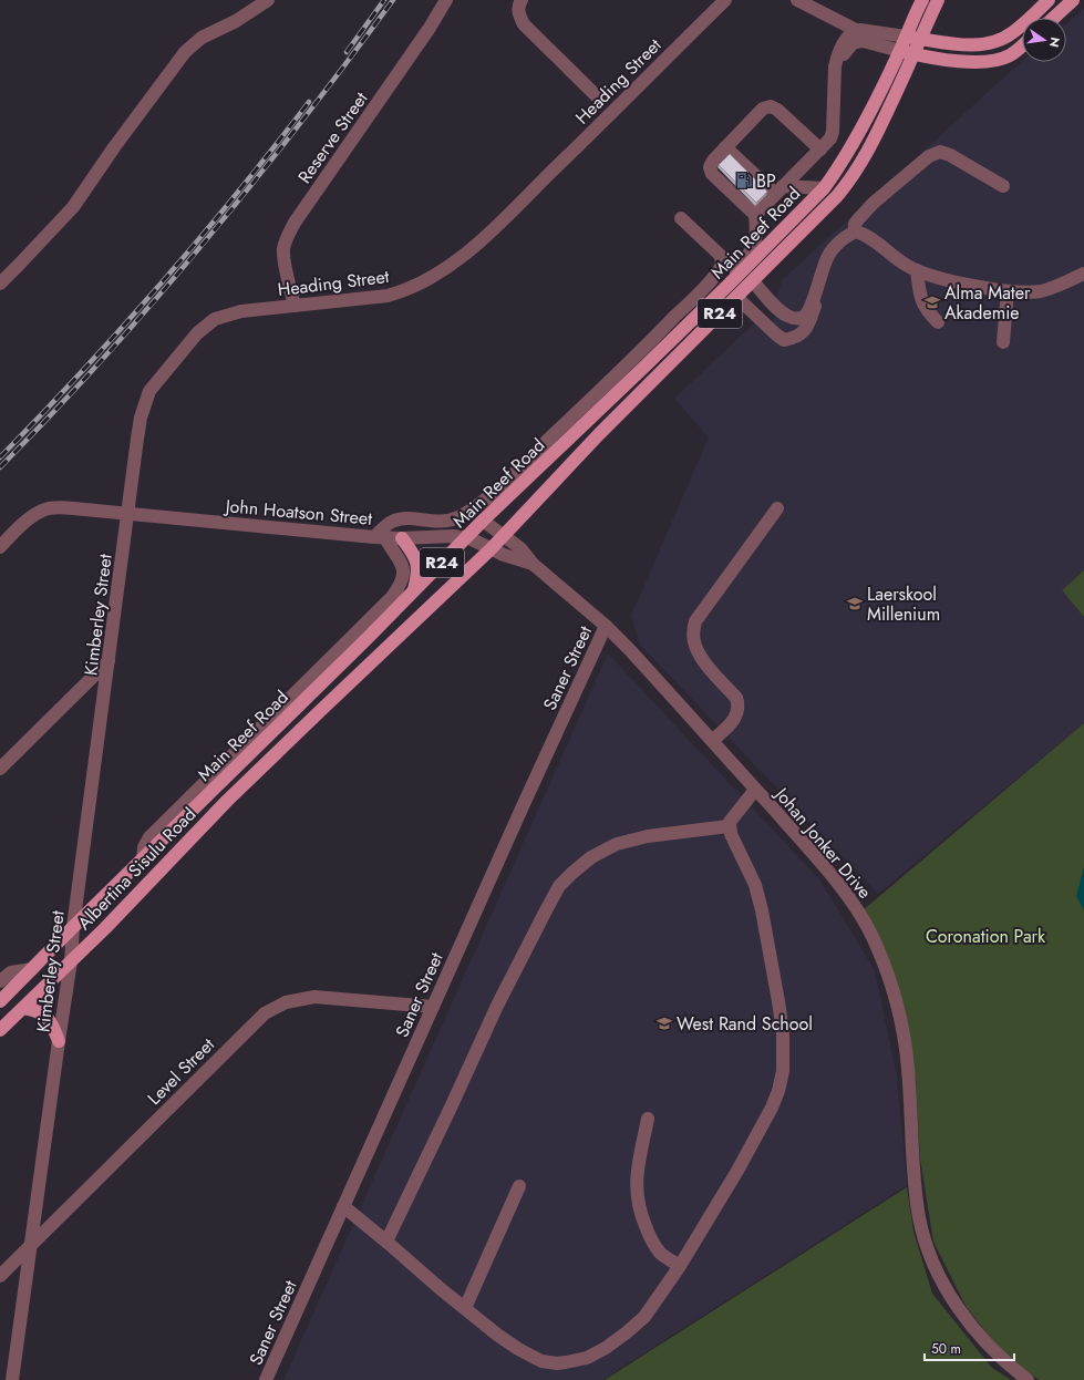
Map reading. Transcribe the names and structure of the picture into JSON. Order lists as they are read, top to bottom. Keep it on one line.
{"streets":{"main road":["Main Reef Road","R24","Albertina Sisulu Road"],"street":["Heading Street","Reserve Street","John Hoatson Street","Kimberley Street","Saner Street","Johan Jonker Drive","Level Street"]},"crossings":[["Heading Street","Reserve Street"],["Heading Street","John Hoatson Street"],["Heading Street","Kimberley Street"],["Main Reef Road","R24"],["Main Reef Road","John Hoatson Street"],["Main Reef Road","Kimberley Street"],["Main Reef Road","Johan Jonker Drive"],["Main Reef Road","Albertina Sisulu Road"],["John Hoatson Street","Kimberley Street"],["John Hoatson Street","Johan Jonker Drive"],["Kimberley Street","Albertina Sisulu Road"],["Kimberley Street","Level Street"],["Saner Street","Johan Jonker Drive"],["Saner Street","Level Street"],["Johan Jonker Drive","Albertina Sisulu Road"]],"parks":["Coronation Park"],"places":{"fuel station":["BP"],"school or university":["Alma Mater Akademie","Laerskool Millenium","West Rand School"]},"scale_bar":"50 m","north":"right"}
